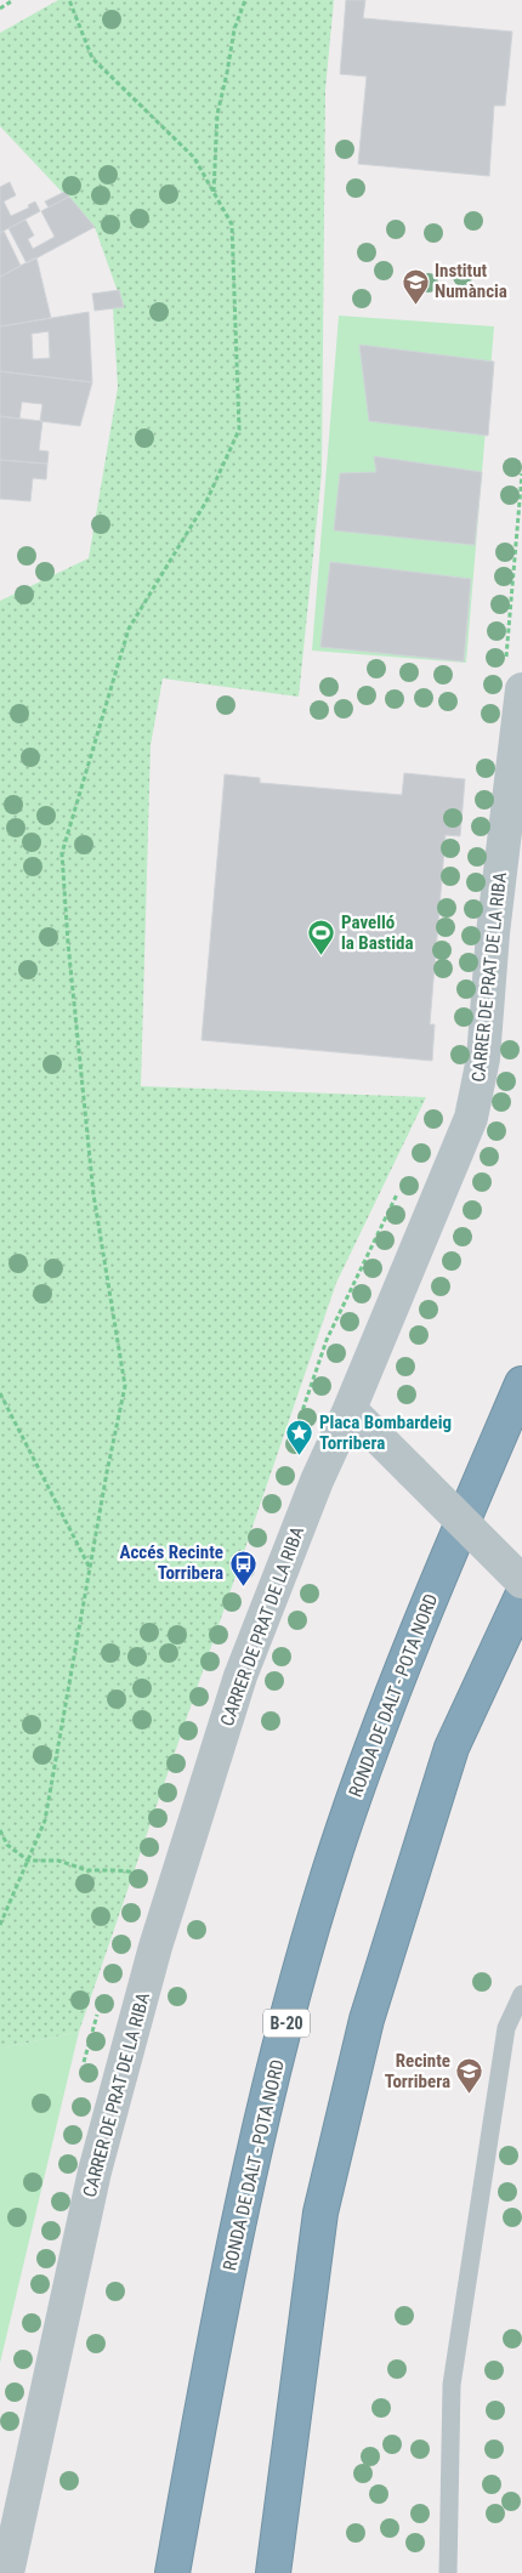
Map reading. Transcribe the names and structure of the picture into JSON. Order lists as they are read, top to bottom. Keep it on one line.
{"streets":{"highway":["RONDA DE DALT - POTA NORD","B-20"],"street":["CARRER DE PRAT DE LA RIBA"]},"places":{"school or university":["Institut Numància","Recinte Torribera"],"sports":["Pavelló la Bastida"],"place":["Placa Bombardeig Torribera"],"bus stop":["Accés Recinte Torribera"]}}
